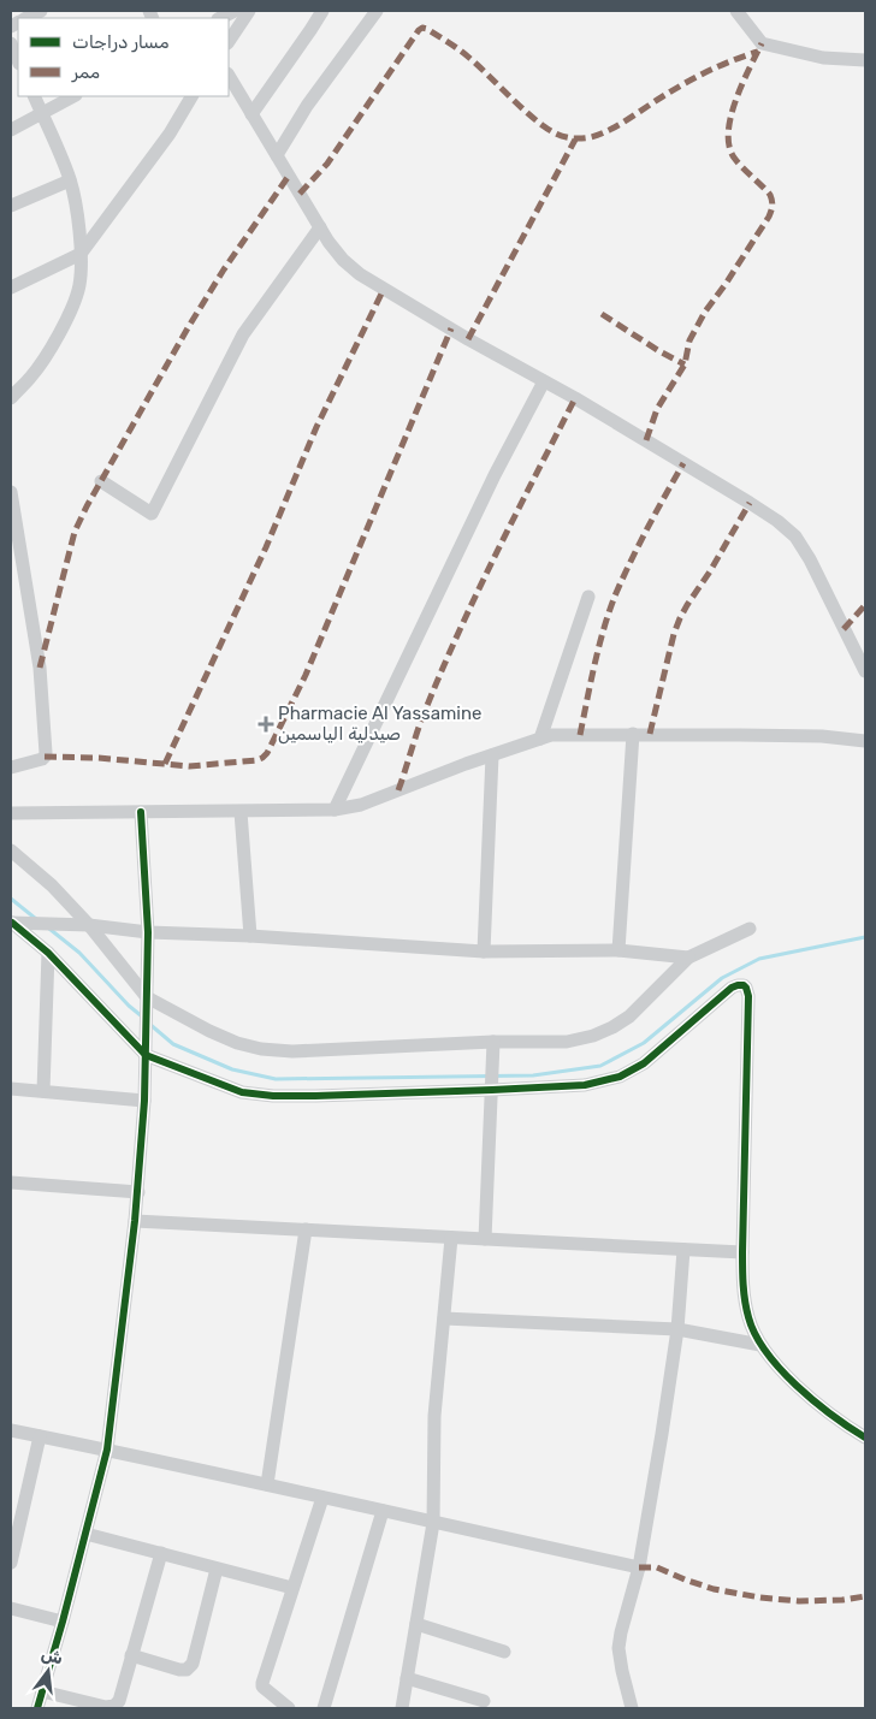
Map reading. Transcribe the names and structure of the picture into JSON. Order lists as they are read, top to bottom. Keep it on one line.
{"places":{"health":["Pharmacie Al Yassamine صيدلية الياسمين"]},"legend":["مسار دراجات","ممر"],"north":"top"}
